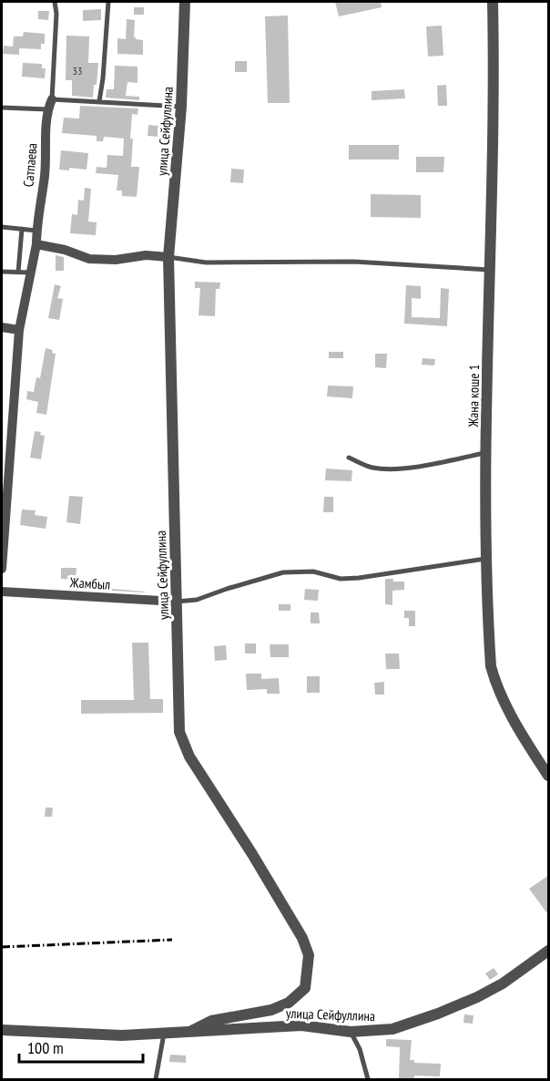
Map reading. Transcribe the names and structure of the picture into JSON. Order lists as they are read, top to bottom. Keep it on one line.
{"streets":{"street":["улица Сейфуллина","Сатпаева","Жана коше 1","Жамбыл"]},"crossings":[["улица Сейфуллина","Жамбыл"]],"house_numbers":["33"],"scale_bar":"100 m"}
